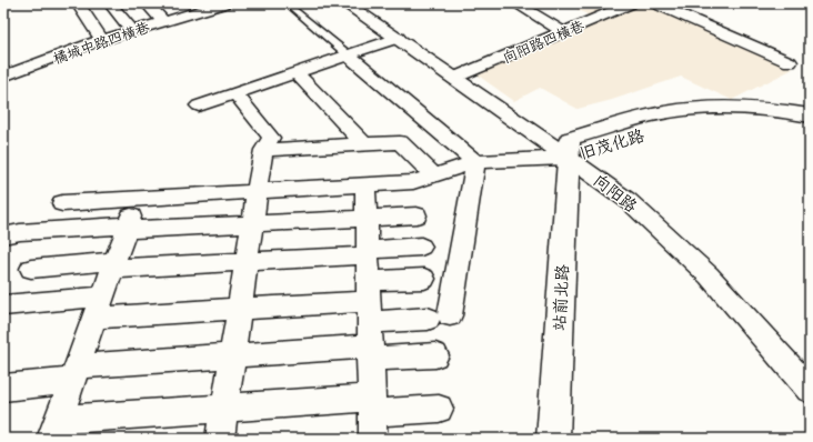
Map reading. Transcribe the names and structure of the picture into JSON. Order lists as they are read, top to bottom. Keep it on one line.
{"streets":{"main road":["旧茂化路","向阳路","站前北路"],"street":["向阳路四横巷","橘城中路四横巷"]},"crossings":[["向阳路四横巷","向阳路"],["旧茂化路","向阳路"],["旧茂化路","站前北路"],["向阳路","站前北路"]]}
